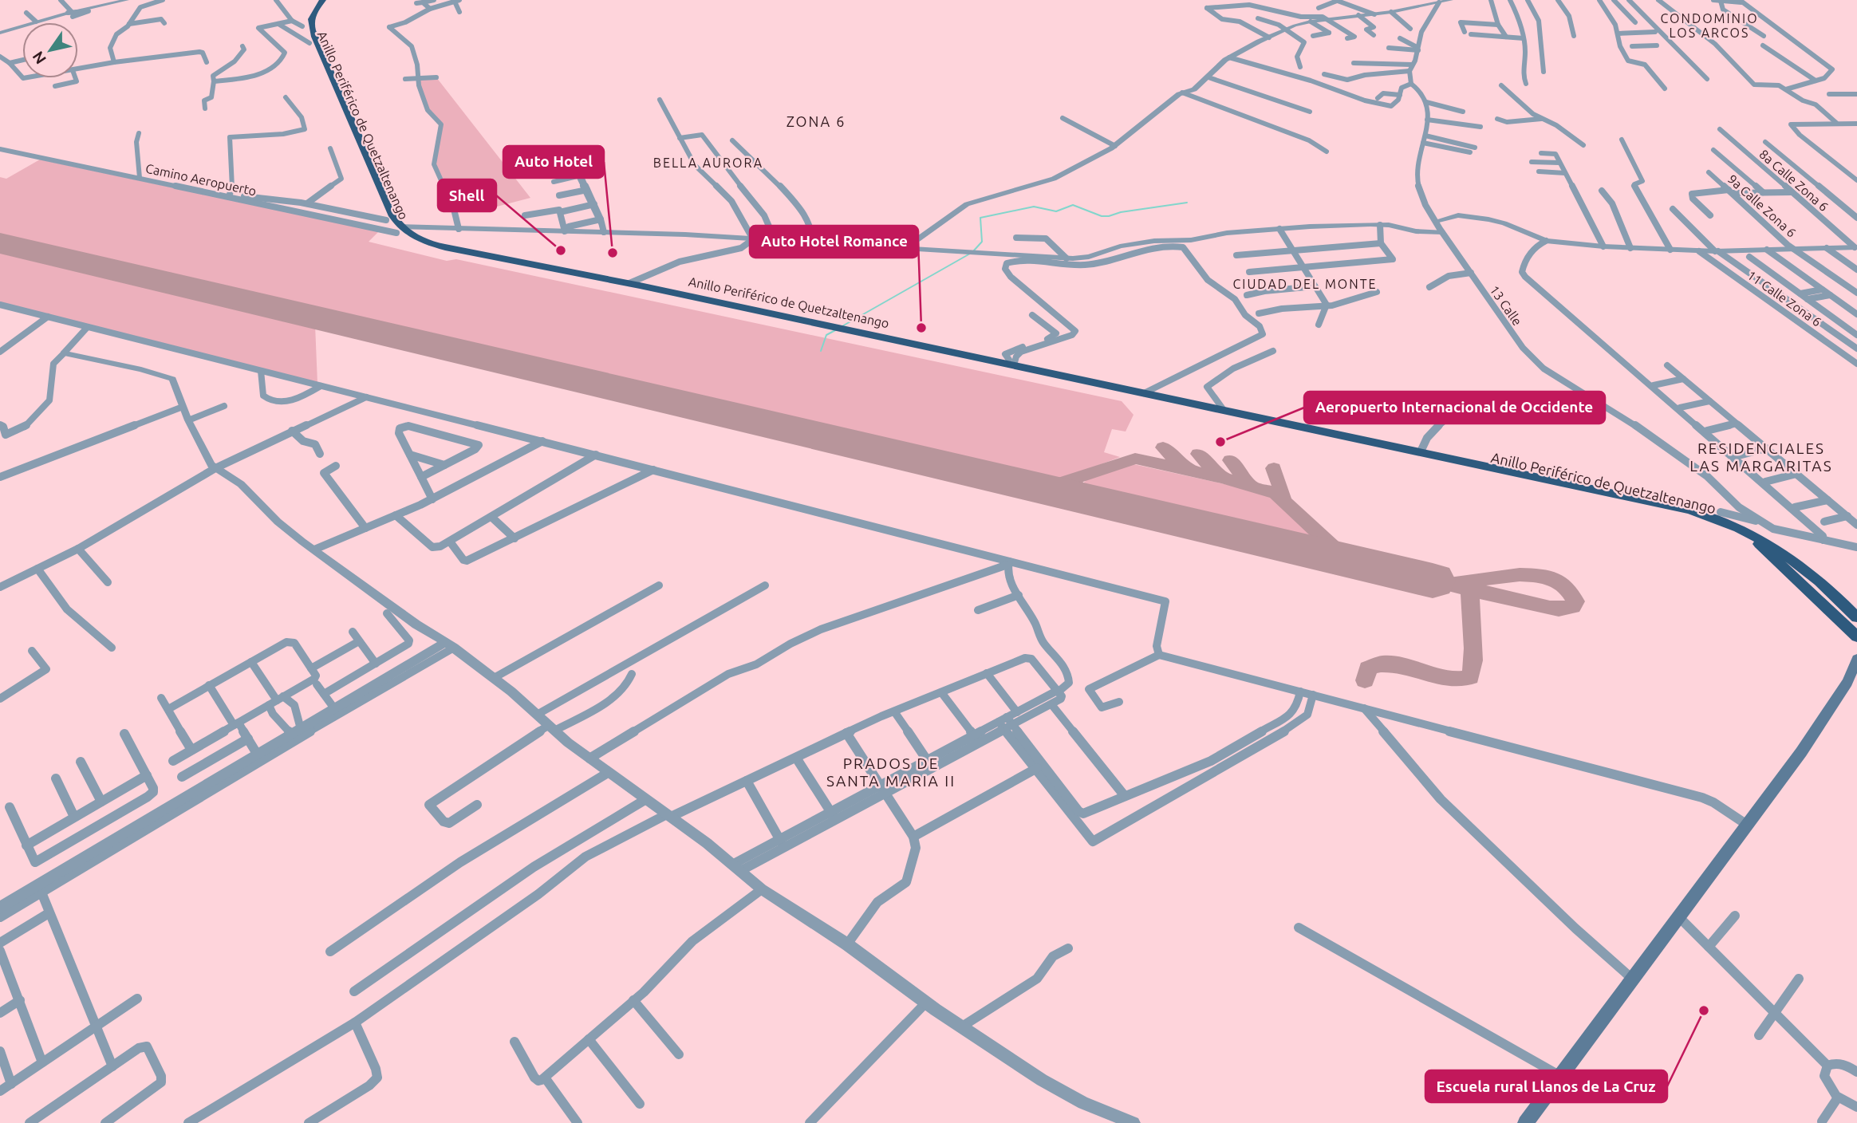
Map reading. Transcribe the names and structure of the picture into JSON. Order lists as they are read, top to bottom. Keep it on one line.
{"streets":{"highway":["Anillo Periférico de Quetzaltenango"],"street":["Camino Aeropuerto","8a Calle Zona 6","9a Calle Zona 6","11 Calle Zona 6","13 Calle"]},"crossings":[["Anillo Periférico de Quetzaltenango","Camino Aeropuerto"]],"districts":["CONDOMINIO LOS ARCOS","ZONA 6","BELLA AURORA","CIUDAD DEL MONTE","RESIDENCIALES LAS MARGARITAS","PRADOS DE SANTA MARIA II"],"places":["Shell","Auto Hotel","Auto Hotel Romance","Aeropuerto Internacional de Occidente","Escuela rural Llanos de La Cruz"],"north":"bottom left"}
